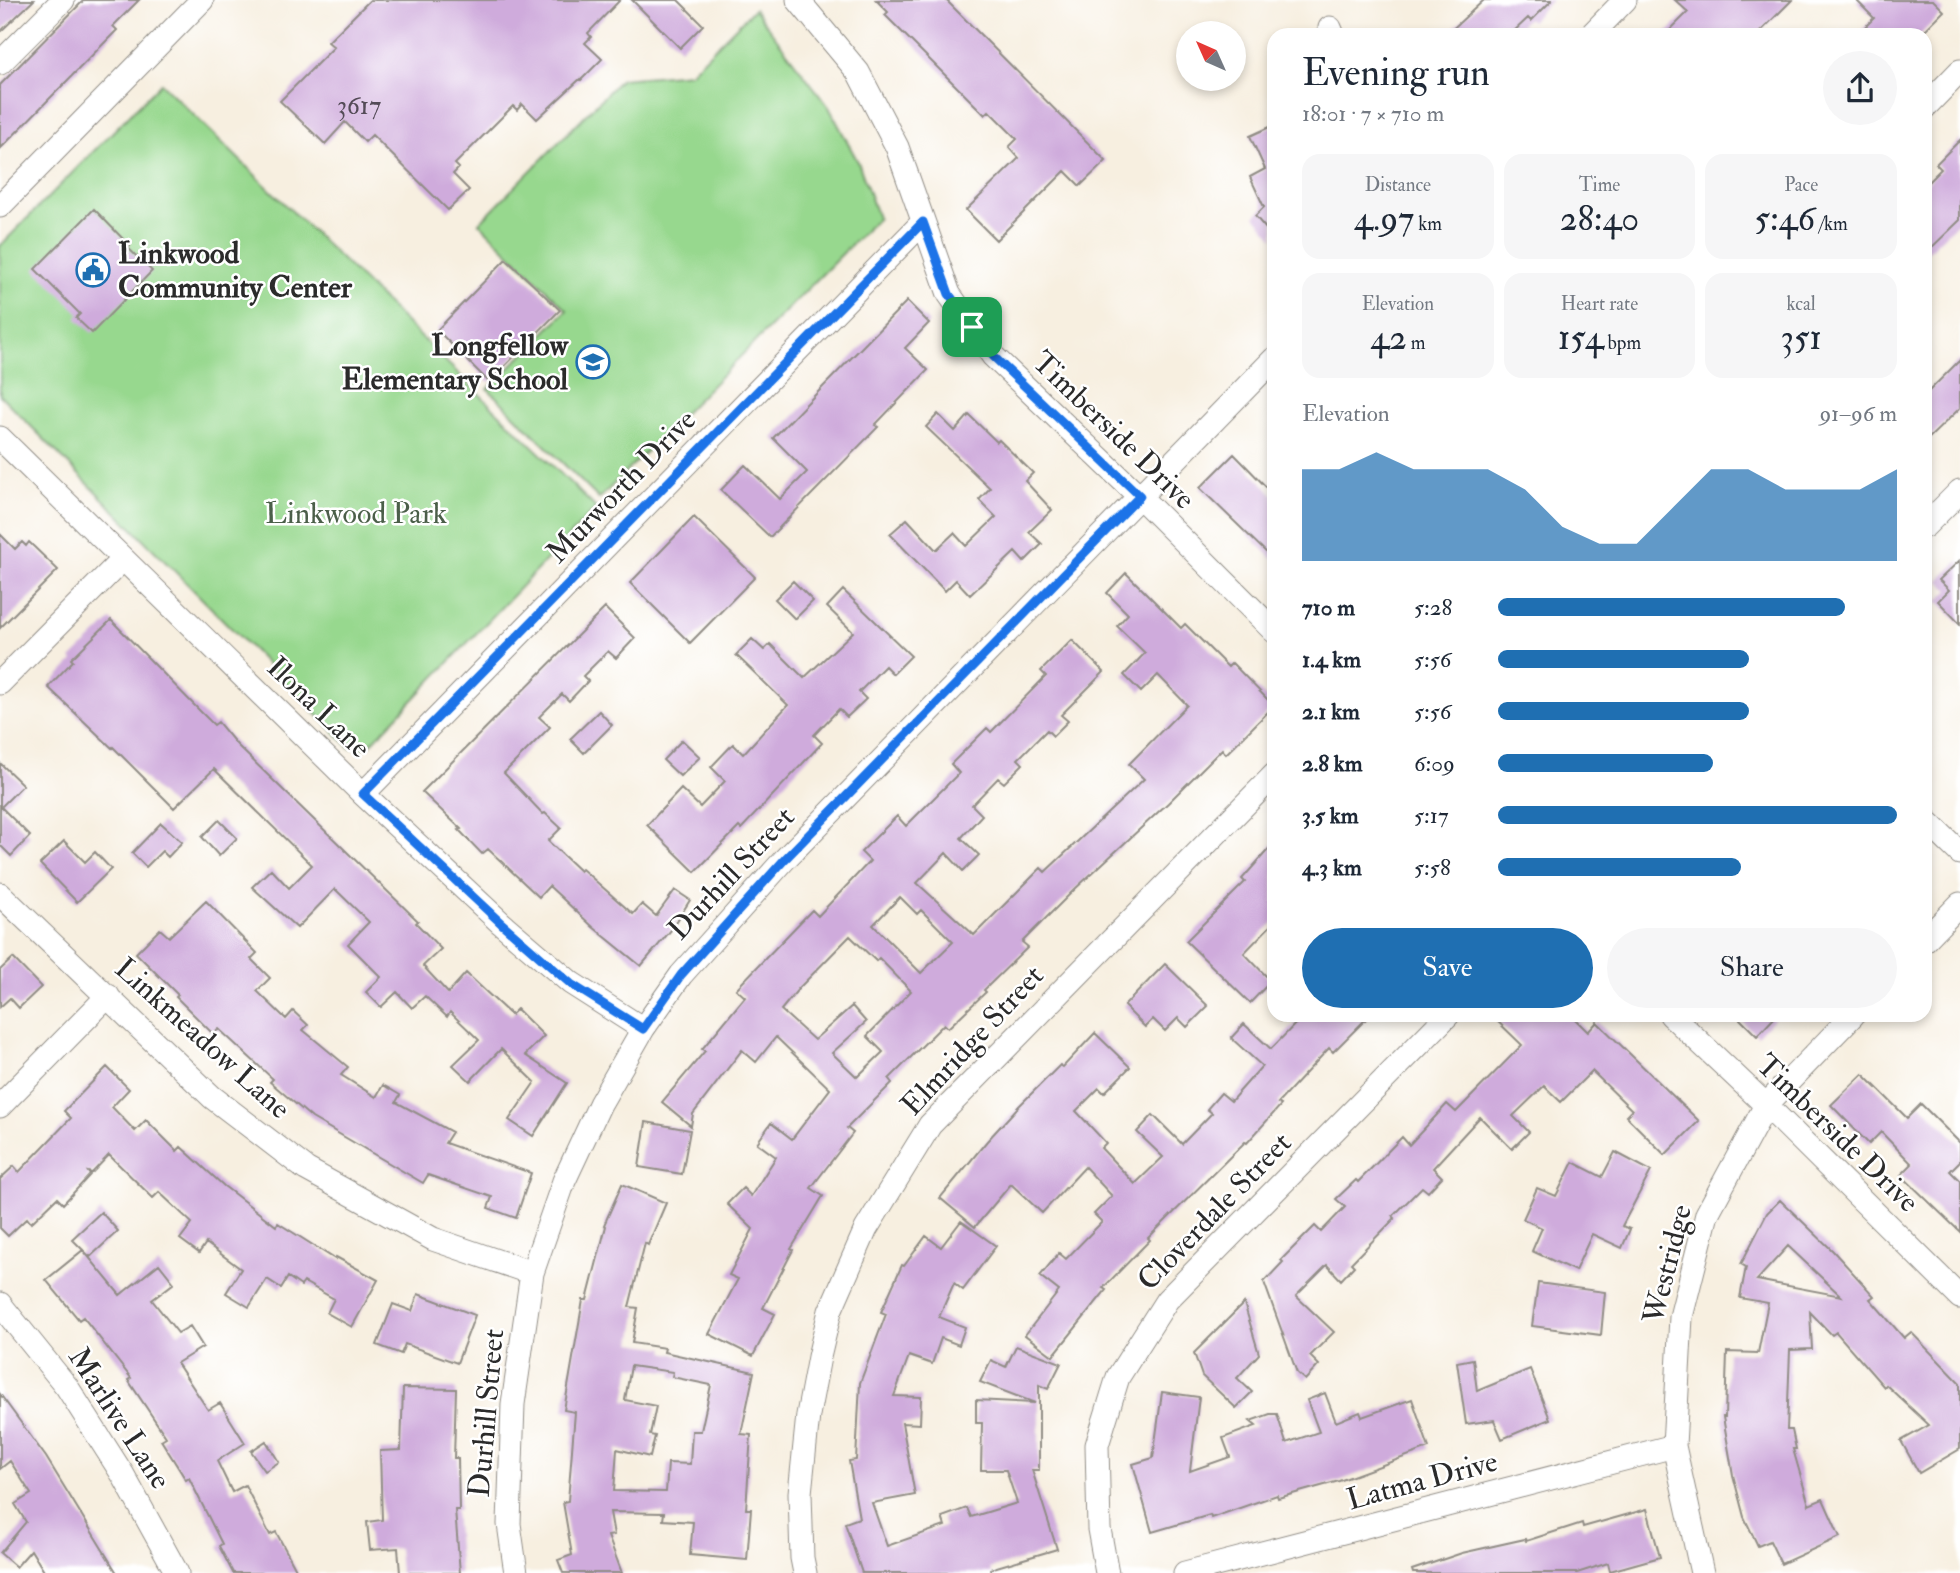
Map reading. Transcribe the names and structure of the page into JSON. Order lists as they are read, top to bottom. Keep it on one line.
{"streets":{"street":["Timberside Drive","Murworth Drive","Ilona Lane","Durhill Street","Linkmeadow Lane","Elmridge Street","Cloverdale Street","Westridge","Marlive Lane","Latma Drive"]},"crossings":[["Timberside Drive","Murworth Drive"],["Timberside Drive","Durhill Street"],["Timberside Drive","Westridge"],["Murworth Drive","Ilona Lane"],["Ilona Lane","Durhill Street"],["Durhill Street","Linkmeadow Lane"],["Westridge","Latma Drive"]],"parks":["Linkwood Park"],"places":{"public building":["Linkwood Community Center"],"school or university":["Longfellow Elementary School"]},"house_numbers":["3617"],"north":"top left","page":{"heading":["Evening run","18:01 · 7 × 710 m"],"stats":[["Distance","4.97 km"],["Time","28:40"],["Pace","5:46 /km"],["Elevation","42 m"],["Heart rate","154 bpm"],["kcal","351"]],"chart":["Elevation","91–96 m"],"list":[{"name":"710 m","note":"5:28"},{"name":"1.4 km","note":"5:56"},{"name":"2.1 km","note":"5:56"},{"name":"2.8 km","note":"6:09"},{"name":"3.5 km","note":"5:17"},{"name":"4.3 km","note":"5:58"}],"buttons":["Save","Share"]}}
